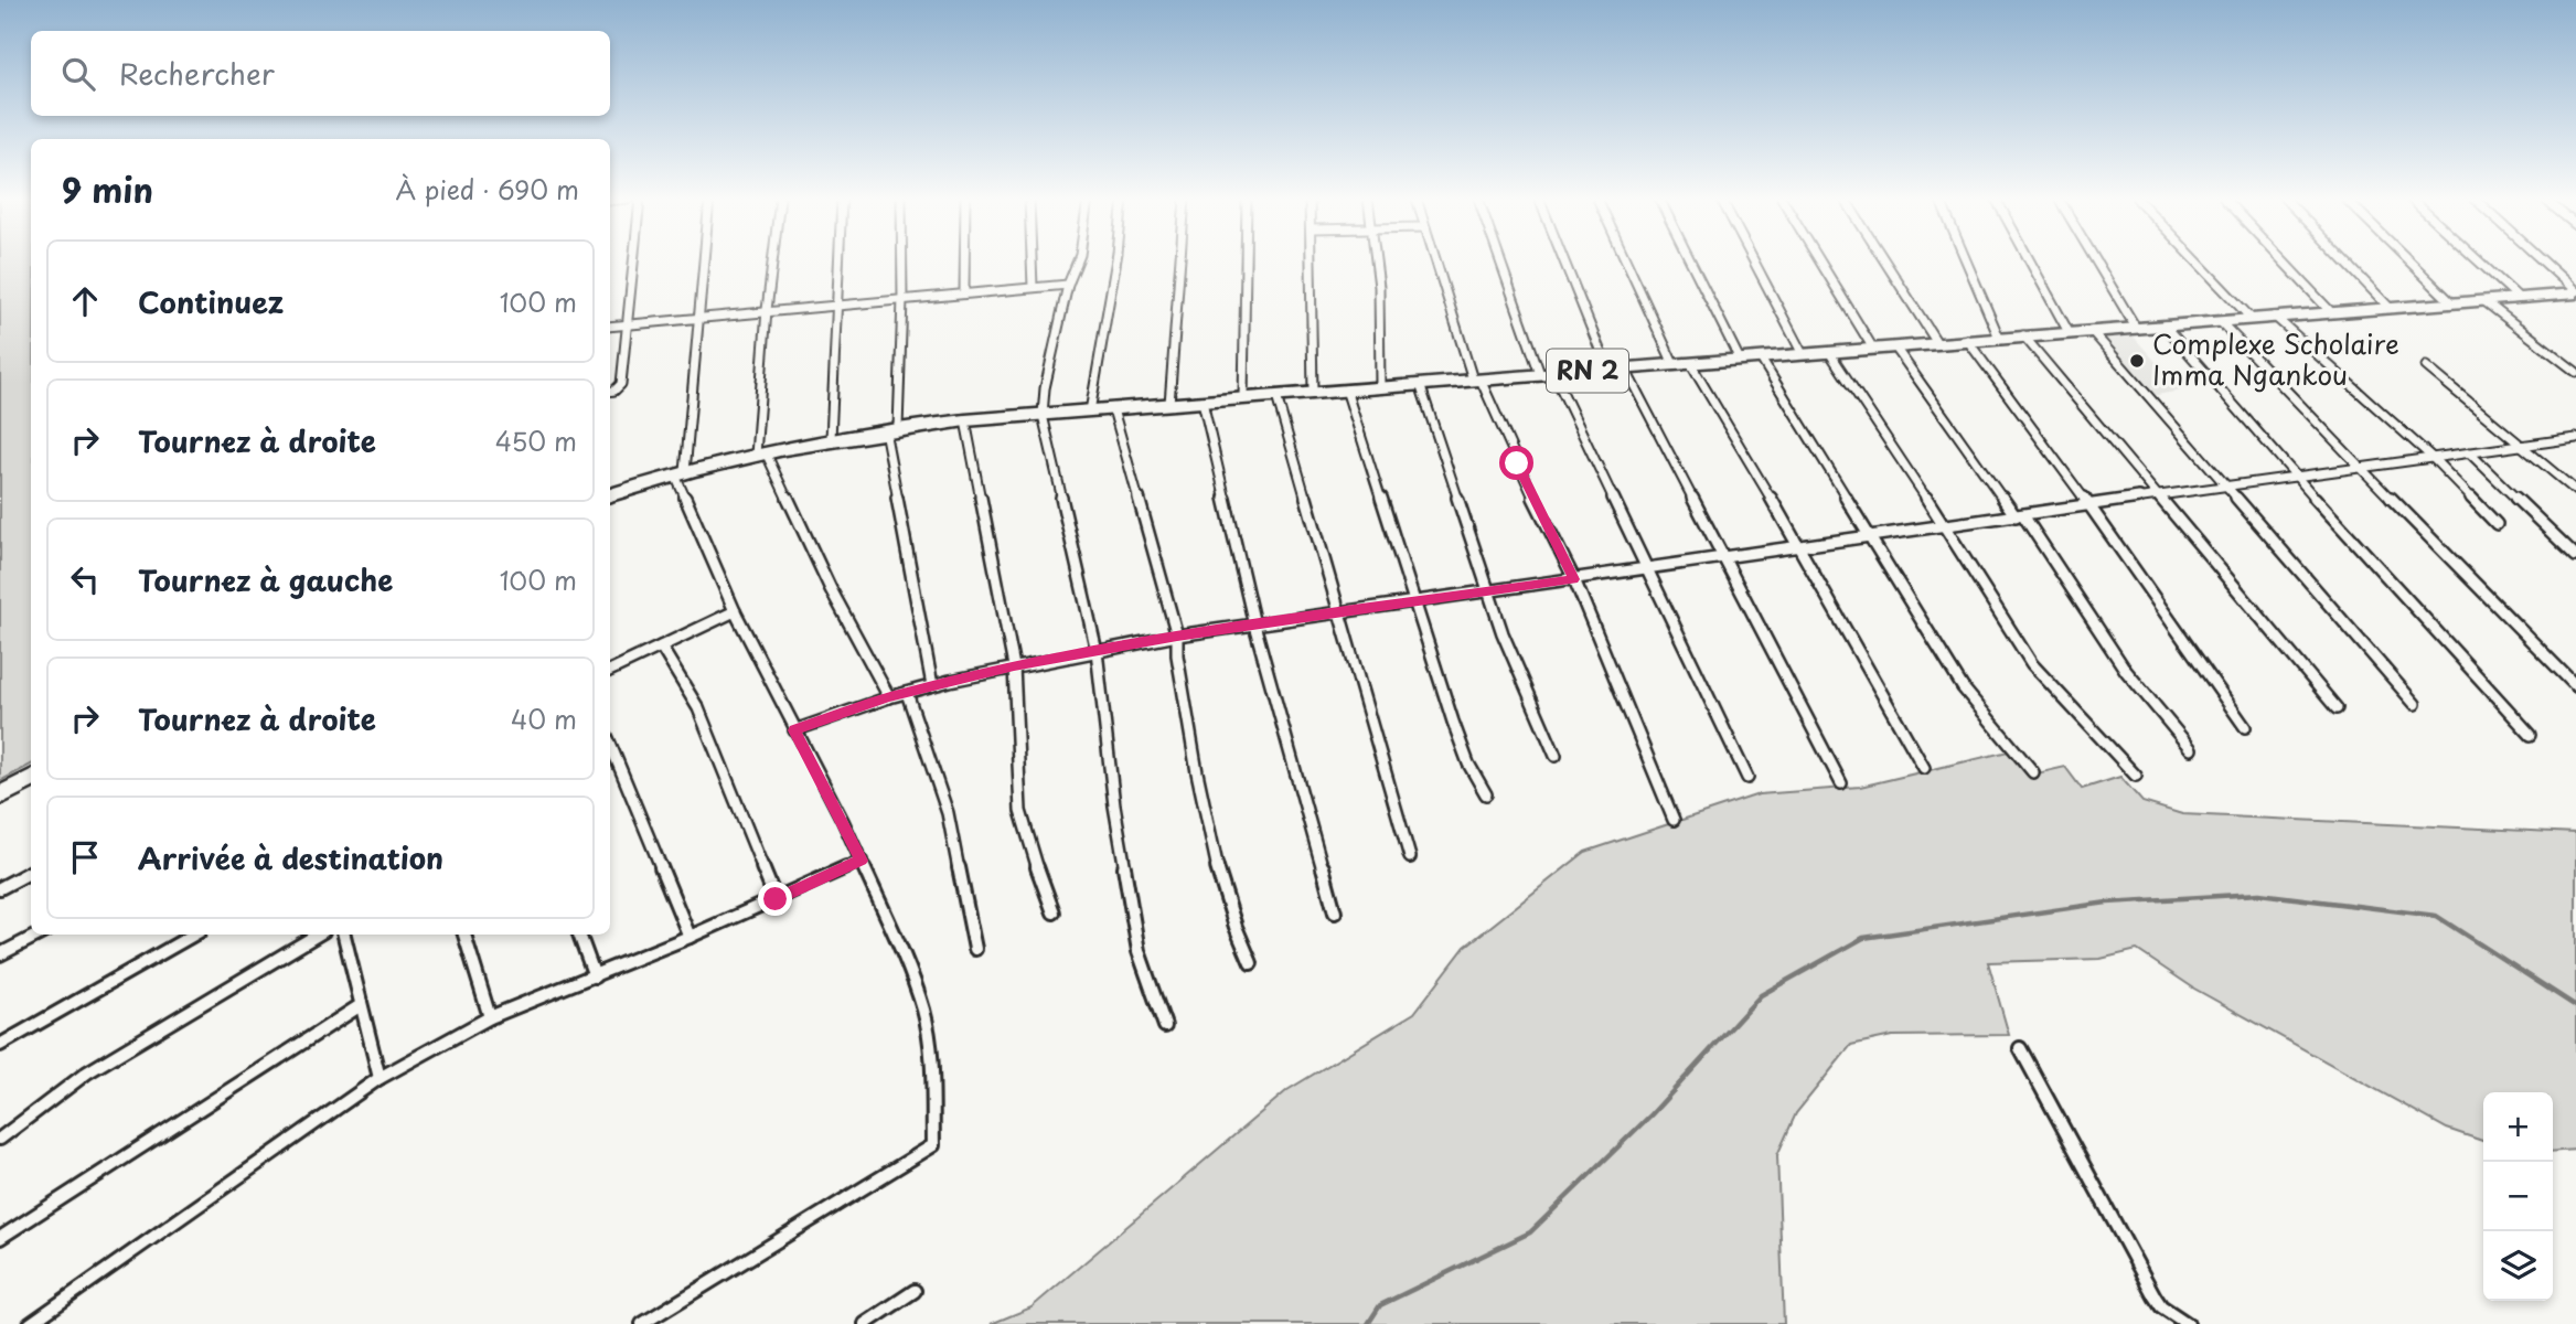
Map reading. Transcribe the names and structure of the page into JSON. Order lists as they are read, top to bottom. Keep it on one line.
{"streets":{"highway":["RN 2"]},"places":["Complexe Scholaire Imma Ngankou"],"page":{"search":"Rechercher","heading":["9 min","À pied · 690 m"],"list":[["Continuez","100 m"],["Tournez à droite","450 m"],["Tournez à gauche","100 m"],["Tournez à droite","40 m"],"Arrivée à destination"],"map_buttons":["+","−"]}}
